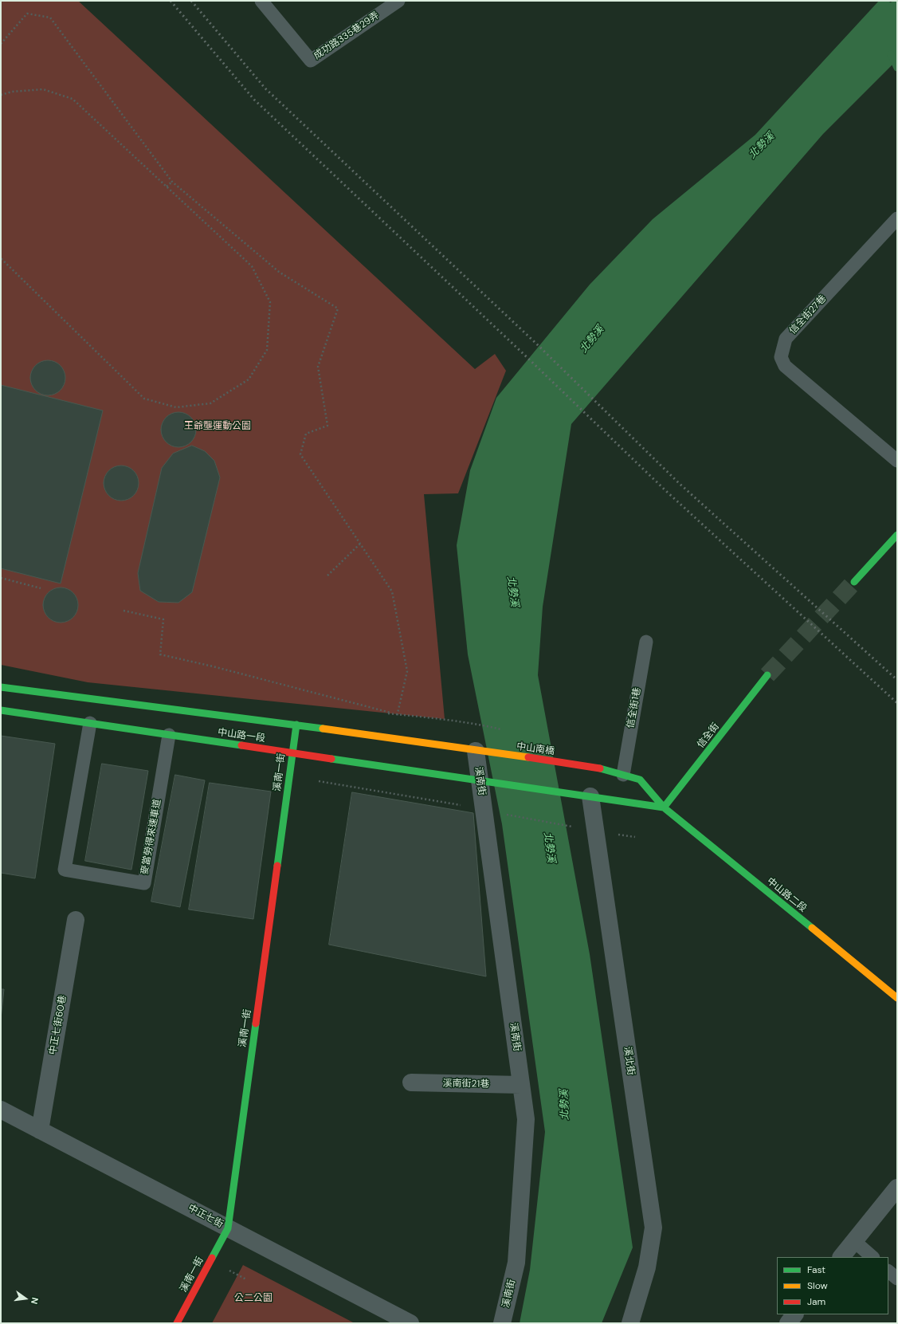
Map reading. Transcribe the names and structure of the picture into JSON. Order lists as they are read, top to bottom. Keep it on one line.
{"streets":{"street":["中山路一段","信全街","中山南橋","溪南一街","溪南街","中山路二段","中正七街60巷","溪北街","溪南街21巷","中正七街"],"lane":["成功路335巷29弄","信全街27巷","信全街1巷","麥當勞得來速車道"]},"crossings":[["信全街1巷","中山路二段"],["中山路一段","中山南橋"],["中山路一段","溪南一街"],["中山路一段","溪南街"],["中山路一段","麥當勞得來速車道"],["信全街","中山路二段"],["中山南橋","溪南街"],["中山南橋","中山路二段"],["溪南一街","中正七街"],["溪南街","溪南街21巷"],["中正七街60巷","中正七街"]],"water":["北勢溪"],"parks":["王爺壟運動公園","公二公園"],"legend":["Fast","Slow","Jam"],"north":"right"}
